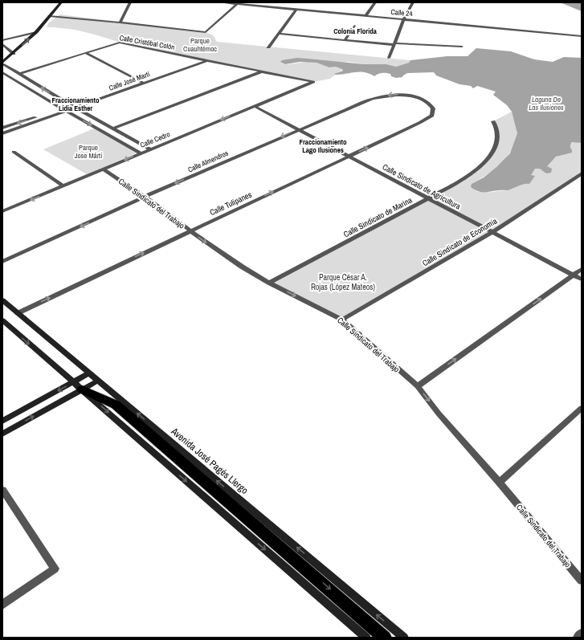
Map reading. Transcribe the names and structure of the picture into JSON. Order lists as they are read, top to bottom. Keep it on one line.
{"streets":{"main road":["Avenida José Pagés Llergo"],"street":["Calle 24","Calle Cristóbal Colón","Calle José Martí","Calle Cedro","Calle Almendros","Calle Sindicato de Agricultura","Calle Sindicato del Trabajo","Calle Tulipanes","Calle Sindicato de Marina","Calle Sindicato de Economia"]},"crossings":[["Calle Cristóbal Colón","Calle José Martí"],["Calle Cristóbal Colón","Calle Cedro"],["Calle Cedro","Calle Sindicato de Agricultura"],["Calle Cedro","Calle Sindicato del Trabajo"],["Calle Almendros","Calle Sindicato de Agricultura"],["Calle Almendros","Calle Sindicato del Trabajo"],["Calle Almendros","Calle Tulipanes"],["Calle Sindicato de Agricultura","Calle Tulipanes"],["Calle Sindicato de Agricultura","Calle Sindicato de Marina"],["Calle Sindicato de Agricultura","Calle Sindicato de Economia"],["Calle Sindicato del Trabajo","Calle Tulipanes"],["Calle Sindicato del Trabajo","Calle Sindicato de Marina"],["Calle Sindicato del Trabajo","Calle Sindicato de Economia"],["Calle Tulipanes","Avenida José Pagés Llergo"]],"one_way":["Calle Almendros","Calle Sindicato del Trabajo","Calle Tulipanes"],"districts":["Colonia Florida","Fraccionamiento Lidia Esther","Fraccionamiento Lago Ilusiones"],"water":["Laguna De Las Ilusiones"],"parks":["Parque Cuauhtémoc","Parque Jose Márti","Parque César A. Rojas (López Mateos)"]}
